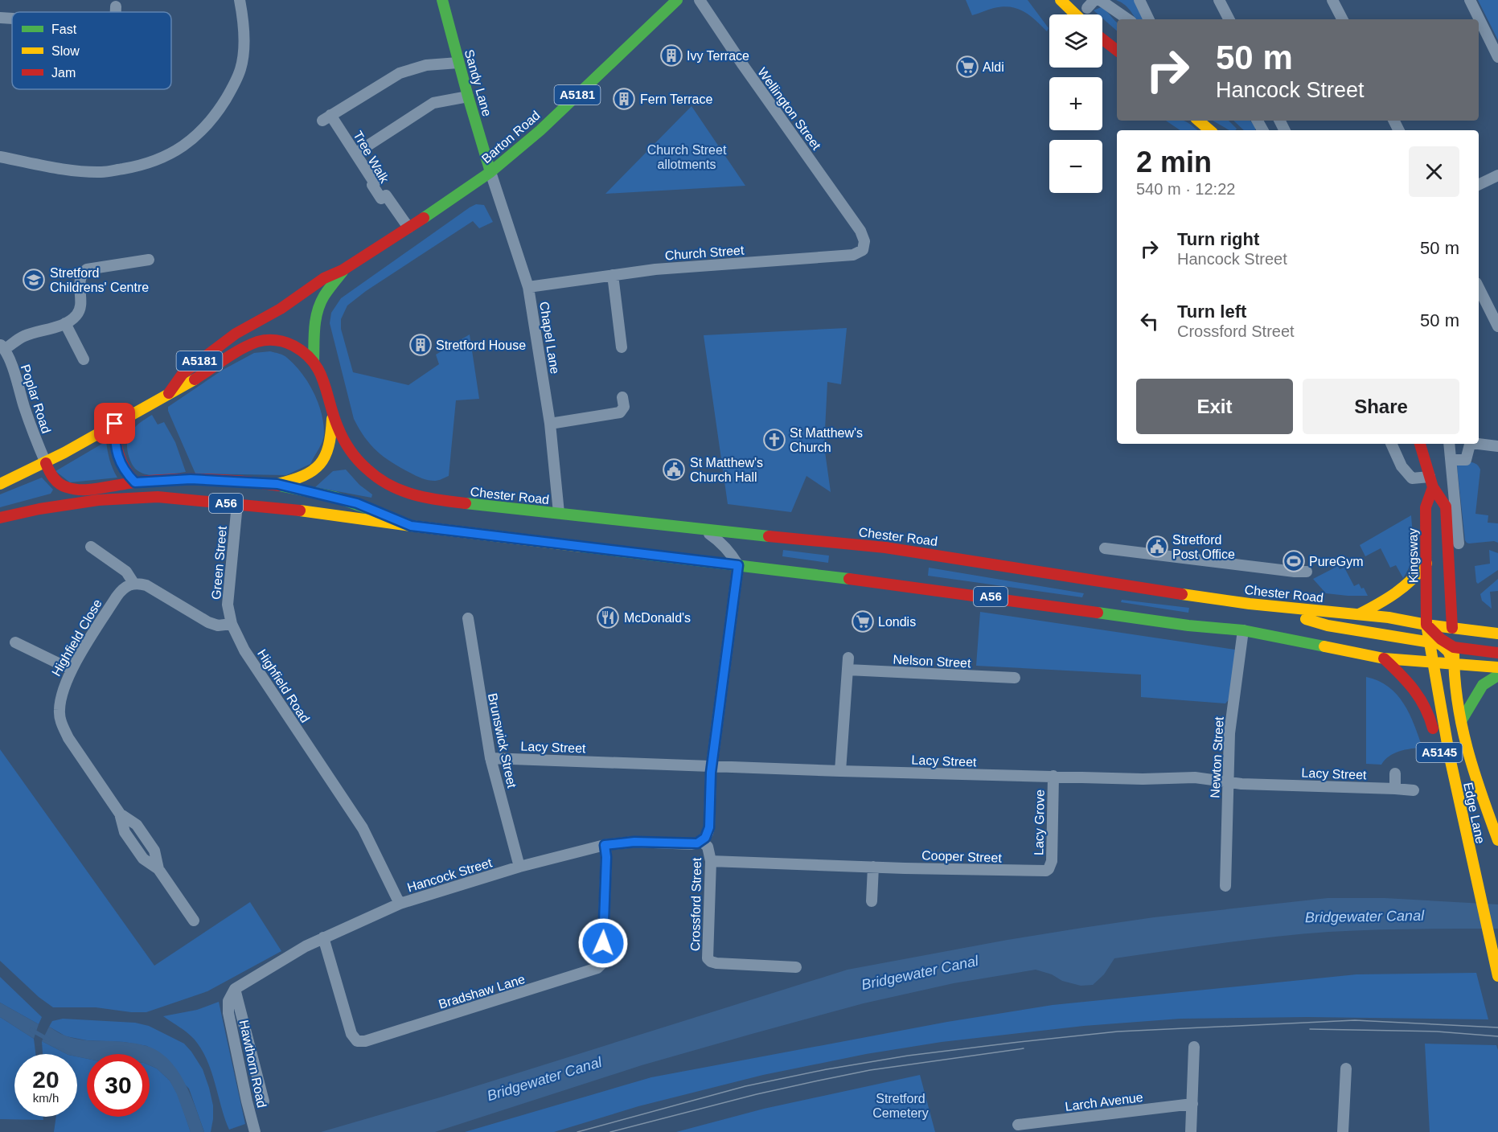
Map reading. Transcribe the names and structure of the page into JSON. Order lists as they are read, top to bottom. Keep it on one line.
{"streets":{"main road":["Sandy Lane","A5181","Barton Road","Chester Road","A56","Kingsway","A5145","Edge Lane"],"street":["Wellington Street","Tree Walk","Church Street","Chapel Lane","Poplar Road","Green Street","Highfield Close","Nelson Street","Highfield Road","Brunswick Street","Lacy Street","Newton Street","Lacy Grove","Cooper Street","Hancock Street","Crossford Street","Bradshaw Lane","Hawthorn Road","Larch Avenue"]},"crossings":[["Sandy Lane","Barton Road"],["Sandy Lane","Tree Walk"],["Sandy Lane","Chapel Lane"],["Wellington Street","Church Street"],["Barton Road","Tree Walk"],["Barton Road","Chapel Lane"],["Barton Road","Chester Road"],["Church Street","Chapel Lane"],["Chapel Lane","Chester Road"],["Poplar Road","Chester Road"],["Chester Road","A56"],["Chester Road","Kingsway"],["Chester Road","Green Street"],["Chester Road","A5145"],["Chester Road","Newton Street"],["Chester Road","Edge Lane"],["Chester Road","Crossford Street"],["A56","Edge Lane"],["Kingsway","Edge Lane"],["Green Street","Highfield Road"],["Highfield Road","Hancock Street"],["Brunswick Street","Lacy Street"],["Brunswick Street","Hancock Street"],["Lacy Street","Newton Street"],["Lacy Street","Lacy Grove"],["Lacy Street","Crossford Street"],["A5145","Edge Lane"],["Lacy Grove","Cooper Street"],["Cooper Street","Crossford Street"],["Hancock Street","Crossford Street"],["Hancock Street","Bradshaw Lane"],["Hancock Street","Hawthorn Road"]],"water":["Bridgewater Canal"],"parks":["Church Street allotments","Stretford Cemetery"],"places":{"building":["Ivy Terrace","Fern Terrace","Stretford House"],"supermarket":["Aldi","Londis"],"school or university":["Stretford Childrens' Centre"],"church":["St Matthew's Church"],"public building":["St Matthew's Church Hall","Stretford Post Office"],"sports":["PureGym"],"restaurant":["McDonald's"]},"legend":["Fast","Slow","Jam"],"page":{"map_buttons":["+","−"],"turn":["50 m","Hancock Street"],"heading":["2 min","540 m · 12:22"],"list":[{"name":"Turn right","note":"Hancock Street","value":"50 m"},{"name":"Turn left","note":"Crossford Street","value":"50 m"}],"buttons":["Exit","Share"],"speed":"20 km/h","limit":"30"}}
